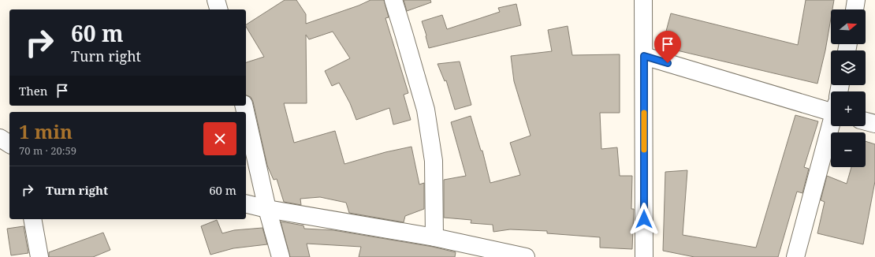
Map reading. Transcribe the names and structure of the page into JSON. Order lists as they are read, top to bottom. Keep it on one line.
{"north":"right","page":{"map_buttons":["+","−"],"turn":["60 m","Turn right"],"then":"Then","heading":["1 min","70 m · 20:59"],"list":[{"name":"Turn right","value":"60 m"}]}}
